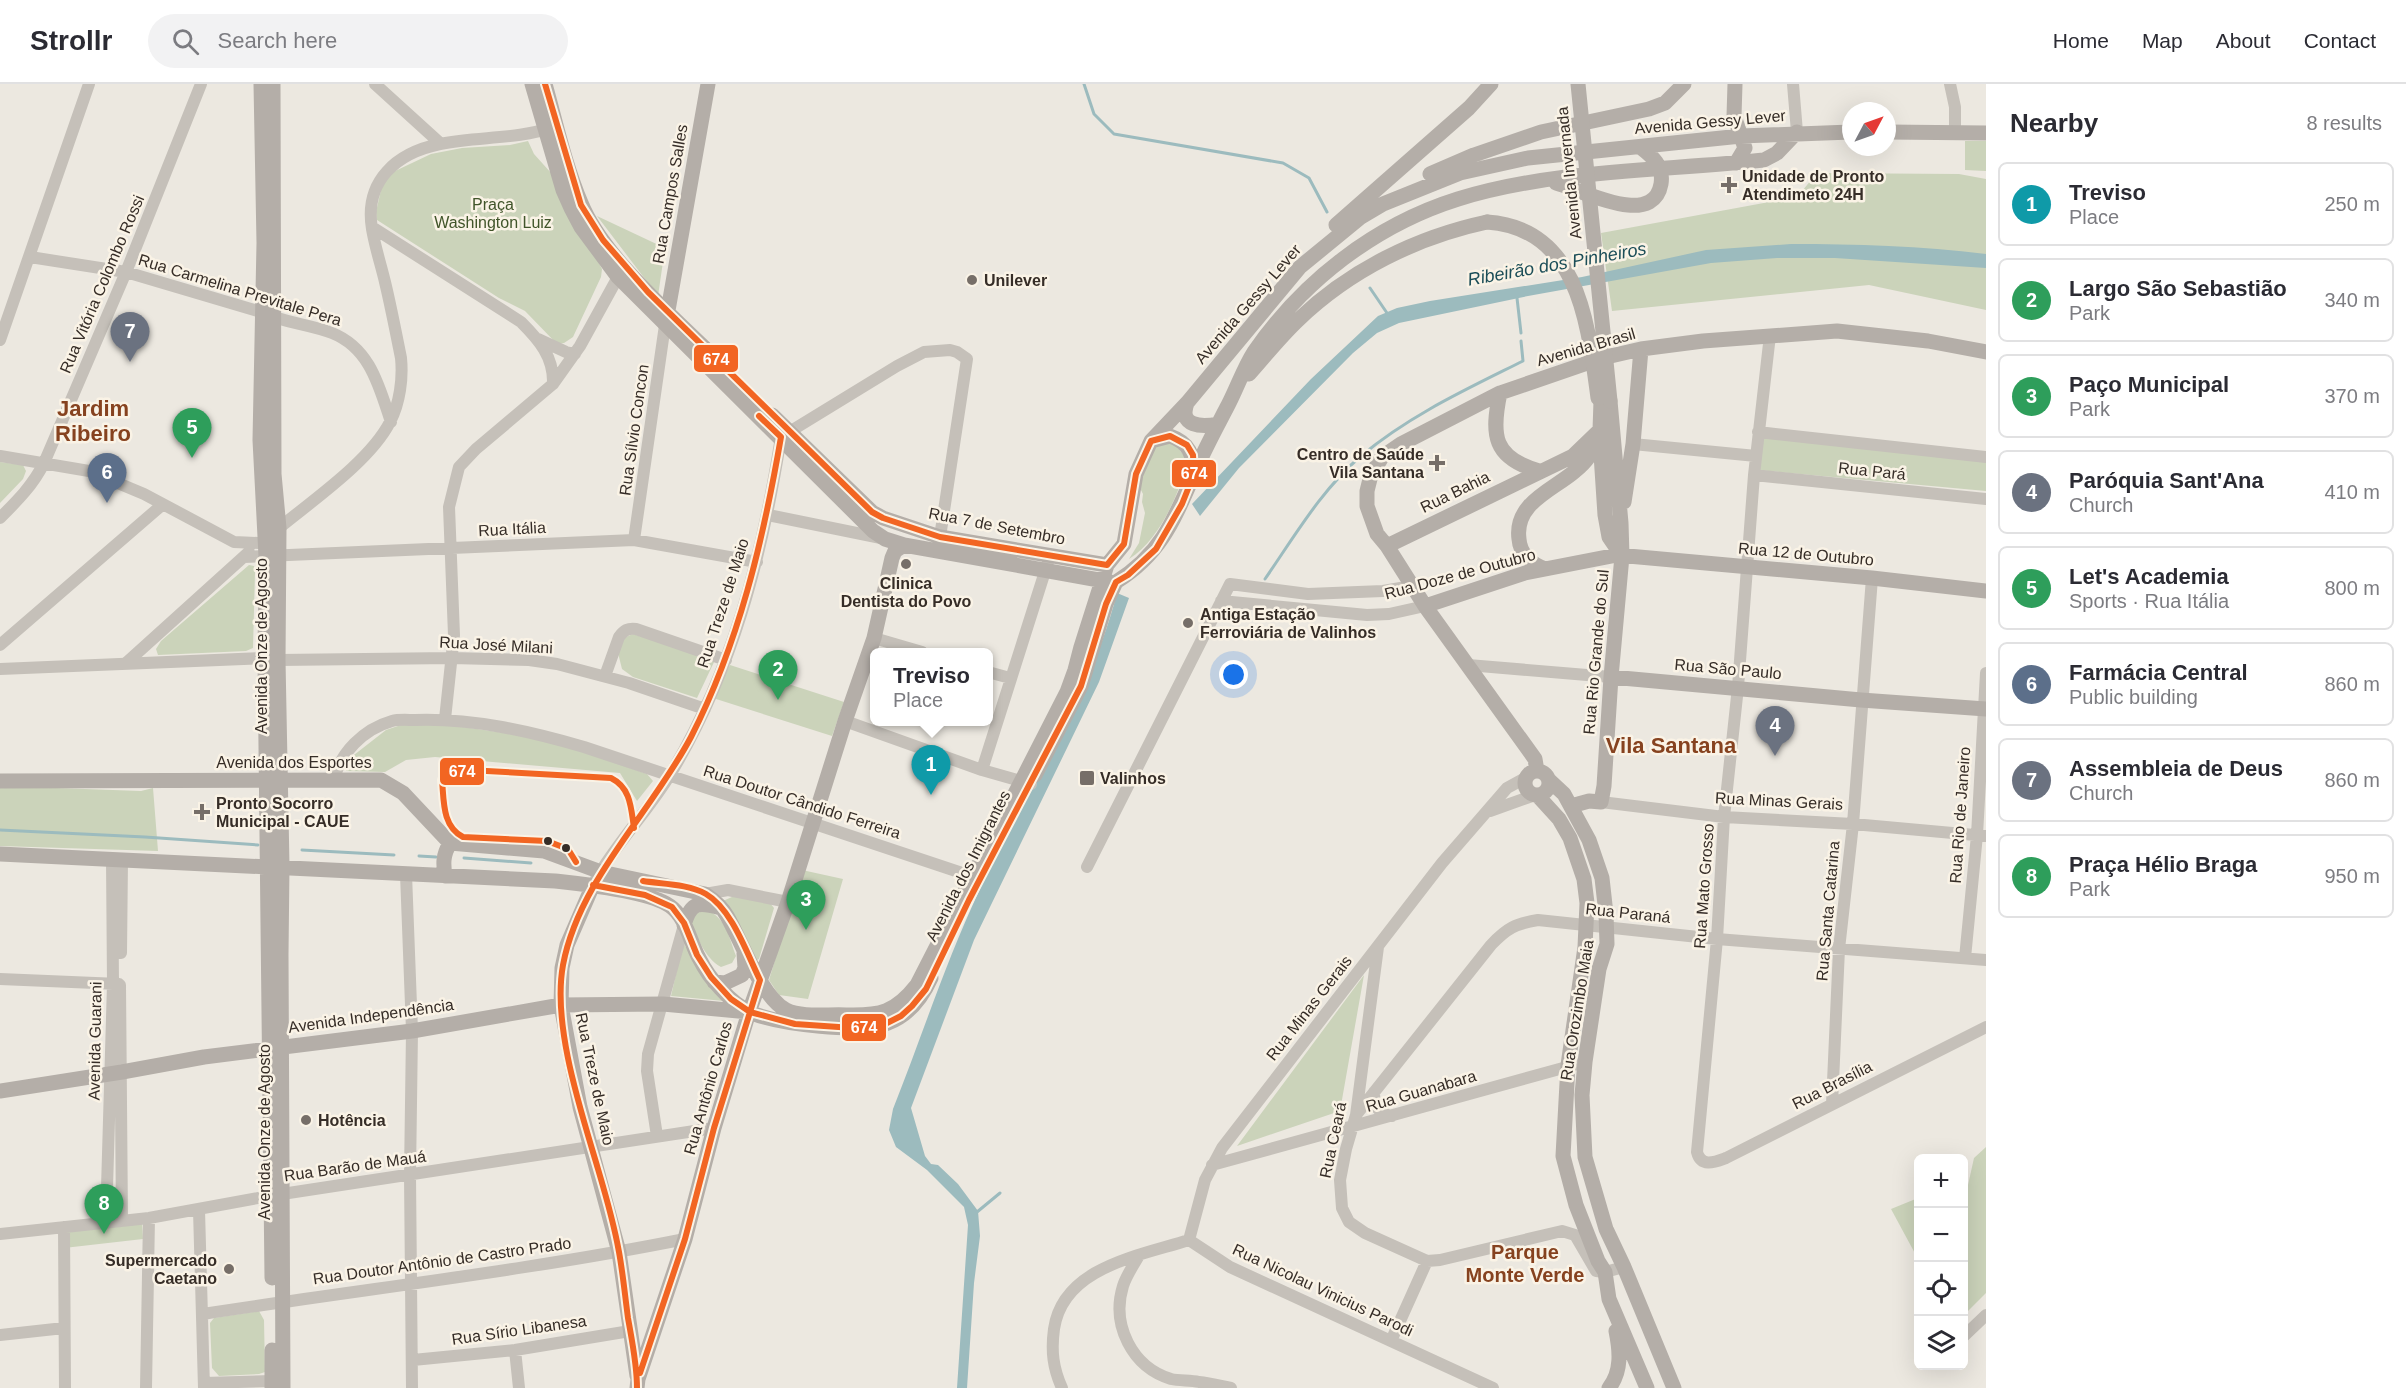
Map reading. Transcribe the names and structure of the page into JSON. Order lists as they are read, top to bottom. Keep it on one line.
{"streets":{"main road":["Avenida Gessy Lever","Avenida Invernada","Rua Campos Salles","Avenida Brasil","Rua Bahia","Rua 7 de Setembro","Rua 12 de Outubro","Rua Doze de Outubro","Rua Treze de Maio","Avenida Onze de Agosto","Rua Rio Grande do Sul","Rua São Paulo","Avenida dos Esportes","Rua Minas Gerais","Avenida dos Imigrantes","Rua Orozimbo Maia","Avenida Independência","Rua Antônio Carlos"],"street":["Rua Vitória Colombo Rossi","Rua Carmelina Previtale Pera","Rua Sílvio Concon","Rua Pará","Rua Itália","Rua José Milani","Rua Doutor Cândido Ferreira","Rua Rio de Janeiro","Rua Mato Grosso","Rua Santa Catarina","Rua Paraná","Avenida Guarani","Rua Brasília","Rua Guanabara","Rua Ceará","Rua Barão de Mauá","Rua Doutor Antônio de Castro Prado","Rua Nicolau Vinicius Parodi","Rua Sírio Libanesa"]},"crossings":[["Avenida Gessy Lever","Rua 7 de Setembro"],["Avenida Gessy Lever","Avenida dos Imigrantes"],["Avenida Invernada","Rua Rio Grande do Sul"],["Rua Campos Salles","Rua Sílvio Concon"],["Rua Vitória Colombo Rossi","Rua Carmelina Previtale Pera"],["Rua Carmelina Previtale Pera","Avenida Onze de Agosto"],["Avenida Brasil","Rua Bahia"],["Avenida Brasil","Rua Doze de Outubro"],["Avenida Brasil","Rua Mato Grosso"],["Avenida Brasil","Rua Orozimbo Maia"],["Rua Sílvio Concon","Rua Itália"],["Rua Pará","Rua Mato Grosso"],["Rua Bahia","Rua Rio Grande do Sul"],["Rua 7 de Setembro","Rua Treze de Maio"],["Rua 7 de Setembro","Avenida dos Imigrantes"],["Rua Itália","Rua Treze de Maio"],["Rua Itália","Avenida Onze de Agosto"],["Rua 12 de Outubro","Rua Doze de Outubro"],["Rua 12 de Outubro","Rua Rio Grande do Sul"],["Rua 12 de Outubro","Rua Mato Grosso"],["Rua 12 de Outubro","Rua Santa Catarina"],["Rua Doze de Outubro","Rua Rio Grande do Sul"],["Rua Doze de Outubro","Rua Orozimbo Maia"],["Rua Treze de Maio","Rua José Milani"],["Rua Treze de Maio","Rua Doutor Cândido Ferreira"],["Rua Treze de Maio","Avenida Independência"],["Rua Treze de Maio","Rua Antônio Carlos"],["Rua Treze de Maio","Rua Barão de Mauá"],["Rua Treze de Maio","Rua Doutor Antônio de Castro Prado"],["Rua Treze de Maio","Rua Sírio Libanesa"],["Rua José Milani","Avenida Onze de Agosto"],["Avenida Onze de Agosto","Avenida dos Esportes"],["Avenida Onze de Agosto","Avenida Independência"],["Avenida Onze de Agosto","Rua Barão de Mauá"],["Avenida Onze de Agosto","Rua Doutor Antônio de Castro Prado"],["Rua Rio Grande do Sul","Rua São Paulo"],["Rua Rio Grande do Sul","Rua Minas Gerais"],["Rua São Paulo","Rua Rio de Janeiro"],["Rua São Paulo","Rua Mato Grosso"],["Rua São Paulo","Rua Santa Catarina"],["Rua São Paulo","Rua Orozimbo Maia"],["Avenida dos Esportes","Rua Doutor Cândido Ferreira"],["Rua Minas Gerais","Rua Rio de Janeiro"],["Rua Minas Gerais","Rua Mato Grosso"],["Rua Minas Gerais","Rua Santa Catarina"],["Rua Minas Gerais","Rua Orozimbo Maia"],["Rua Minas Gerais","Rua Guanabara"],["Rua Minas Gerais","Rua Ceará"],["Rua Minas Gerais","Rua Nicolau Vinicius Parodi"],["Rua Doutor Cândido Ferreira","Avenida dos Imigrantes"],["Rua Doutor Cândido Ferreira","Rua Antônio Carlos"],["Rua Rio de Janeiro","Rua Paraná"],["Avenida dos Imigrantes","Avenida Independência"],["Avenida dos Imigrantes","Rua Antônio Carlos"],["Rua Mato Grosso","Rua Paraná"],["Rua Mato Grosso","Rua Brasília"],["Rua Santa Catarina","Rua Paraná"],["Rua Santa Catarina","Rua Brasília"],["Rua Paraná","Rua Orozimbo Maia"],["Rua Paraná","Rua Ceará"],["Rua Orozimbo Maia","Rua Guanabara"],["Avenida Independência","Avenida Guarani"],["Avenida Independência","Rua Antônio Carlos"],["Avenida Guarani","Rua Barão de Mauá"],["Rua Antônio Carlos","Rua Barão de Mauá"],["Rua Antônio Carlos","Rua Doutor Antônio de Castro Prado"],["Rua Guanabara","Rua Ceará"]],"districts":["Jardim Ribeiro","Vila Santana","Parque Monte Verde"],"water":["Ribeirão dos Pinheiros"],"parks":["Praça Washington Luiz"],"places":{"health":["Unidade de Pronto Atendimeto 24H","Centro de Saúde Vila Santana","Pronto Socorro Municipal - CAUE"],"other":["Unilever","Clinica Dentista do Povo","Antiga Estação Ferroviária de Valinhos","Hotência","Supermercado Caetano"],"transit":["Valinhos"]},"lines":["transit line 674"],"north":"top right","page":{"header":"Strollr","search":"Search here","nav":["Home","Map","About","Contact"],"heading":["Nearby","8 results"],"list":[{"mark":"1","name":"Treviso","note":"Place","value":"250 m"},{"mark":"2","name":"Largo São Sebastião","note":"Park","value":"340 m"},{"mark":"3","name":"Paço Municipal","note":"Park","value":"370 m"},{"mark":"4","name":"Paróquia Sant'Ana","note":"Church","value":"410 m"},{"mark":"5","name":"Let's Academia","note":"Sports · Rua Itália","value":"800 m"},{"mark":"6","name":"Farmácia Central","note":"Public building","value":"860 m"},{"mark":"7","name":"Assembleia de Deus","note":"Church","value":"860 m"},{"mark":"8","name":"Praça Hélio Braga","note":"Park","value":"950 m"}],"pins":["7","5","6","2","4","1","3","8"],"popup":["Treviso","Place"],"map_buttons":["+","−"]}}
